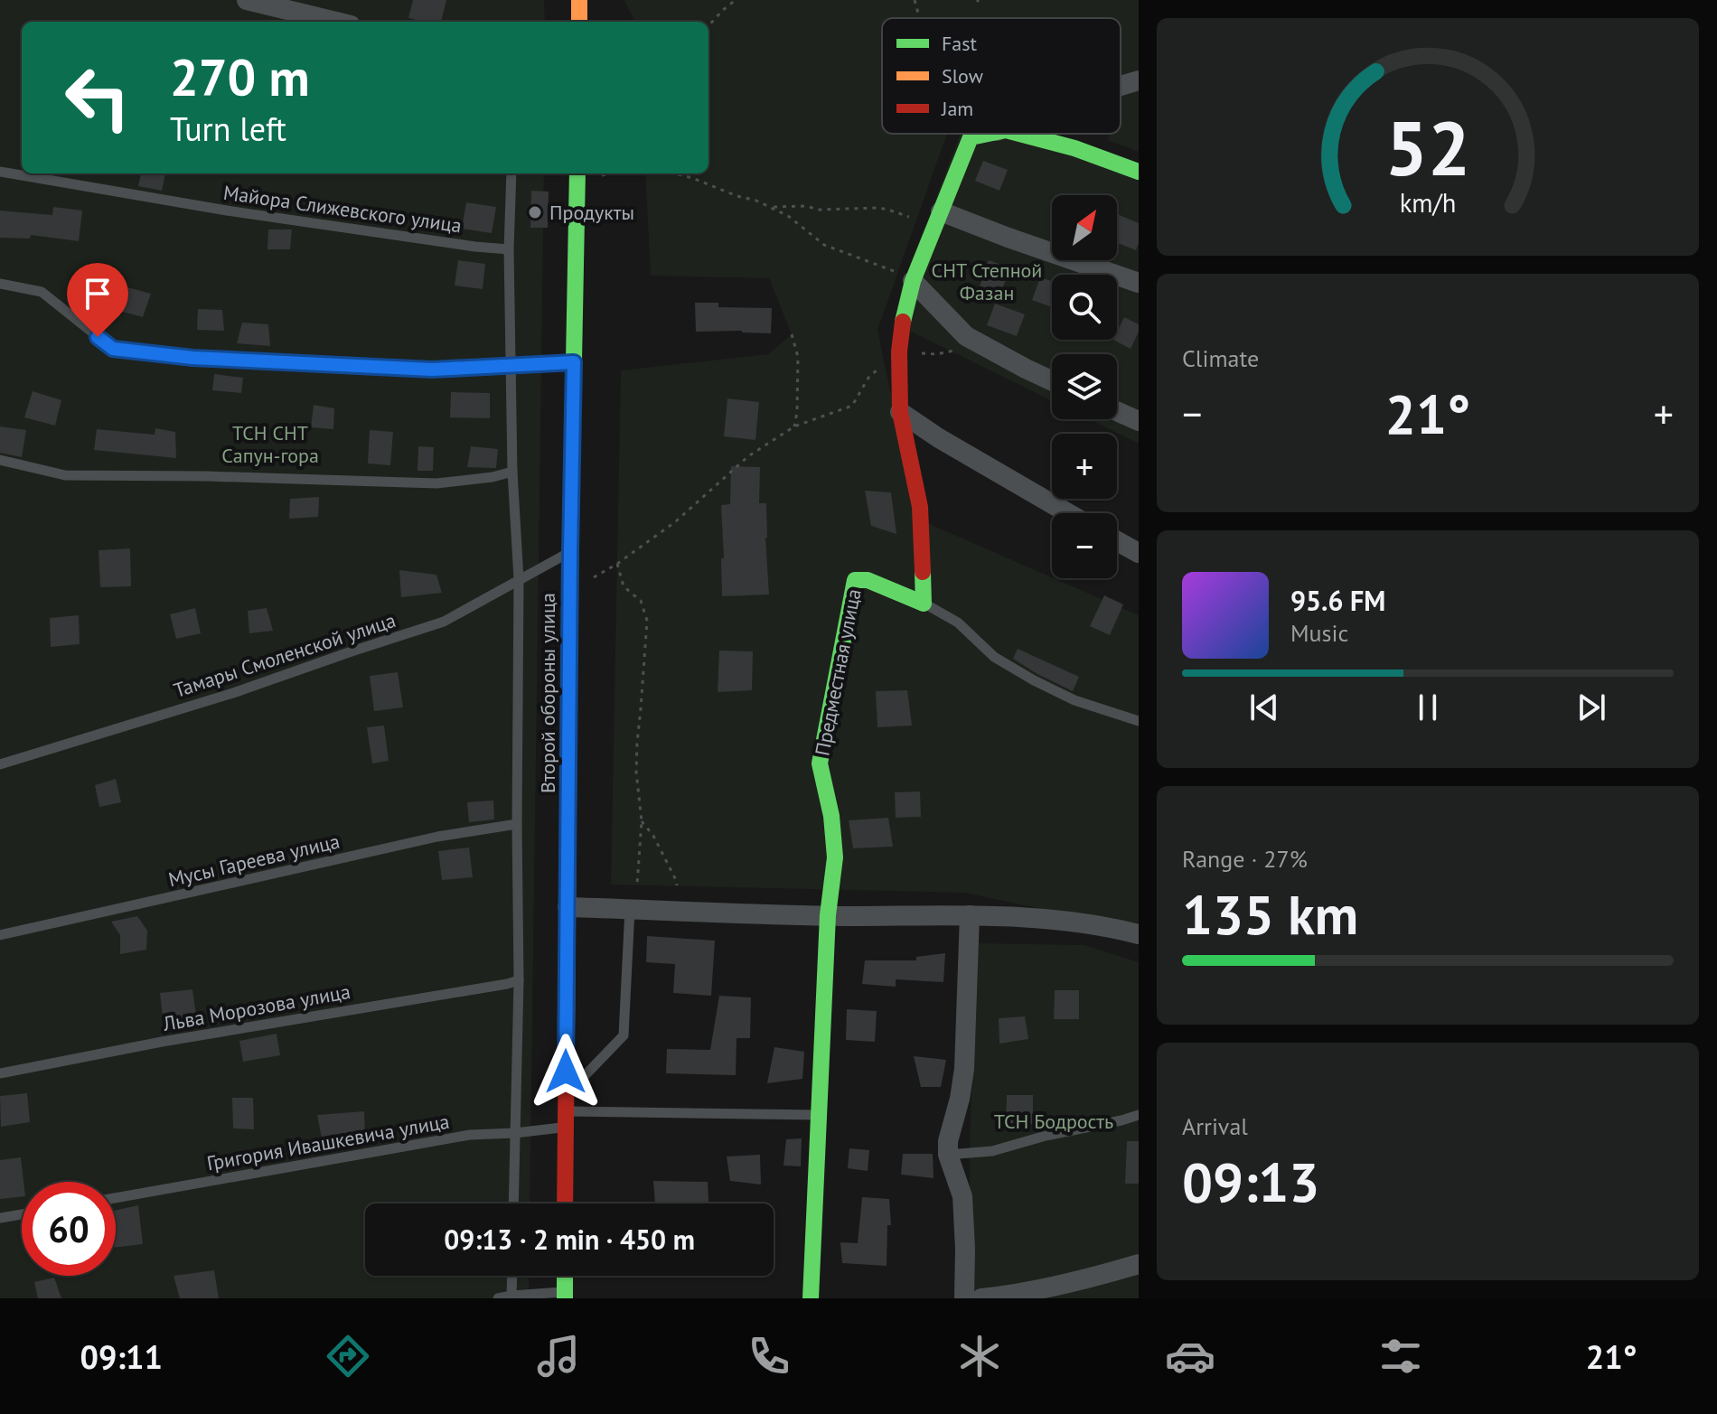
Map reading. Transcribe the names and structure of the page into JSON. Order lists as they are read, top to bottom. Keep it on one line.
{"streets":{"street":["Предместная улица","Второй обороны улица"],"lane":["Майора Слижевского улица","Тамары Смоленской улица","Мусы Гареева улица","Льва Морозова улица","Григория Ивашкевича улица"]},"crossings":[["Тамары Смоленской улица","Второй обороны улица"],["Второй обороны улица","Григория Ивашкевича улица"]],"parks":["СНТ Степной Фазан","ТСН СНТ Сапун-гора","ТСН Бодрость"],"places":["Продукты"],"legend":["Fast","Slow","Jam"],"north":"top right","page":{"turn":["270 m","Turn left"],"map_buttons":["+","−"],"tile":["Climate",["Range · 27%","135 km"],["Arrival","09:13"]],"heat":["−","21°","+"],"song":["95.6 FM","Music"],"limit":"60","trip":"09:13 · 2 min · 450 m","tabs":["09:11","21°"],"gauge":["52","km/h"]}}
